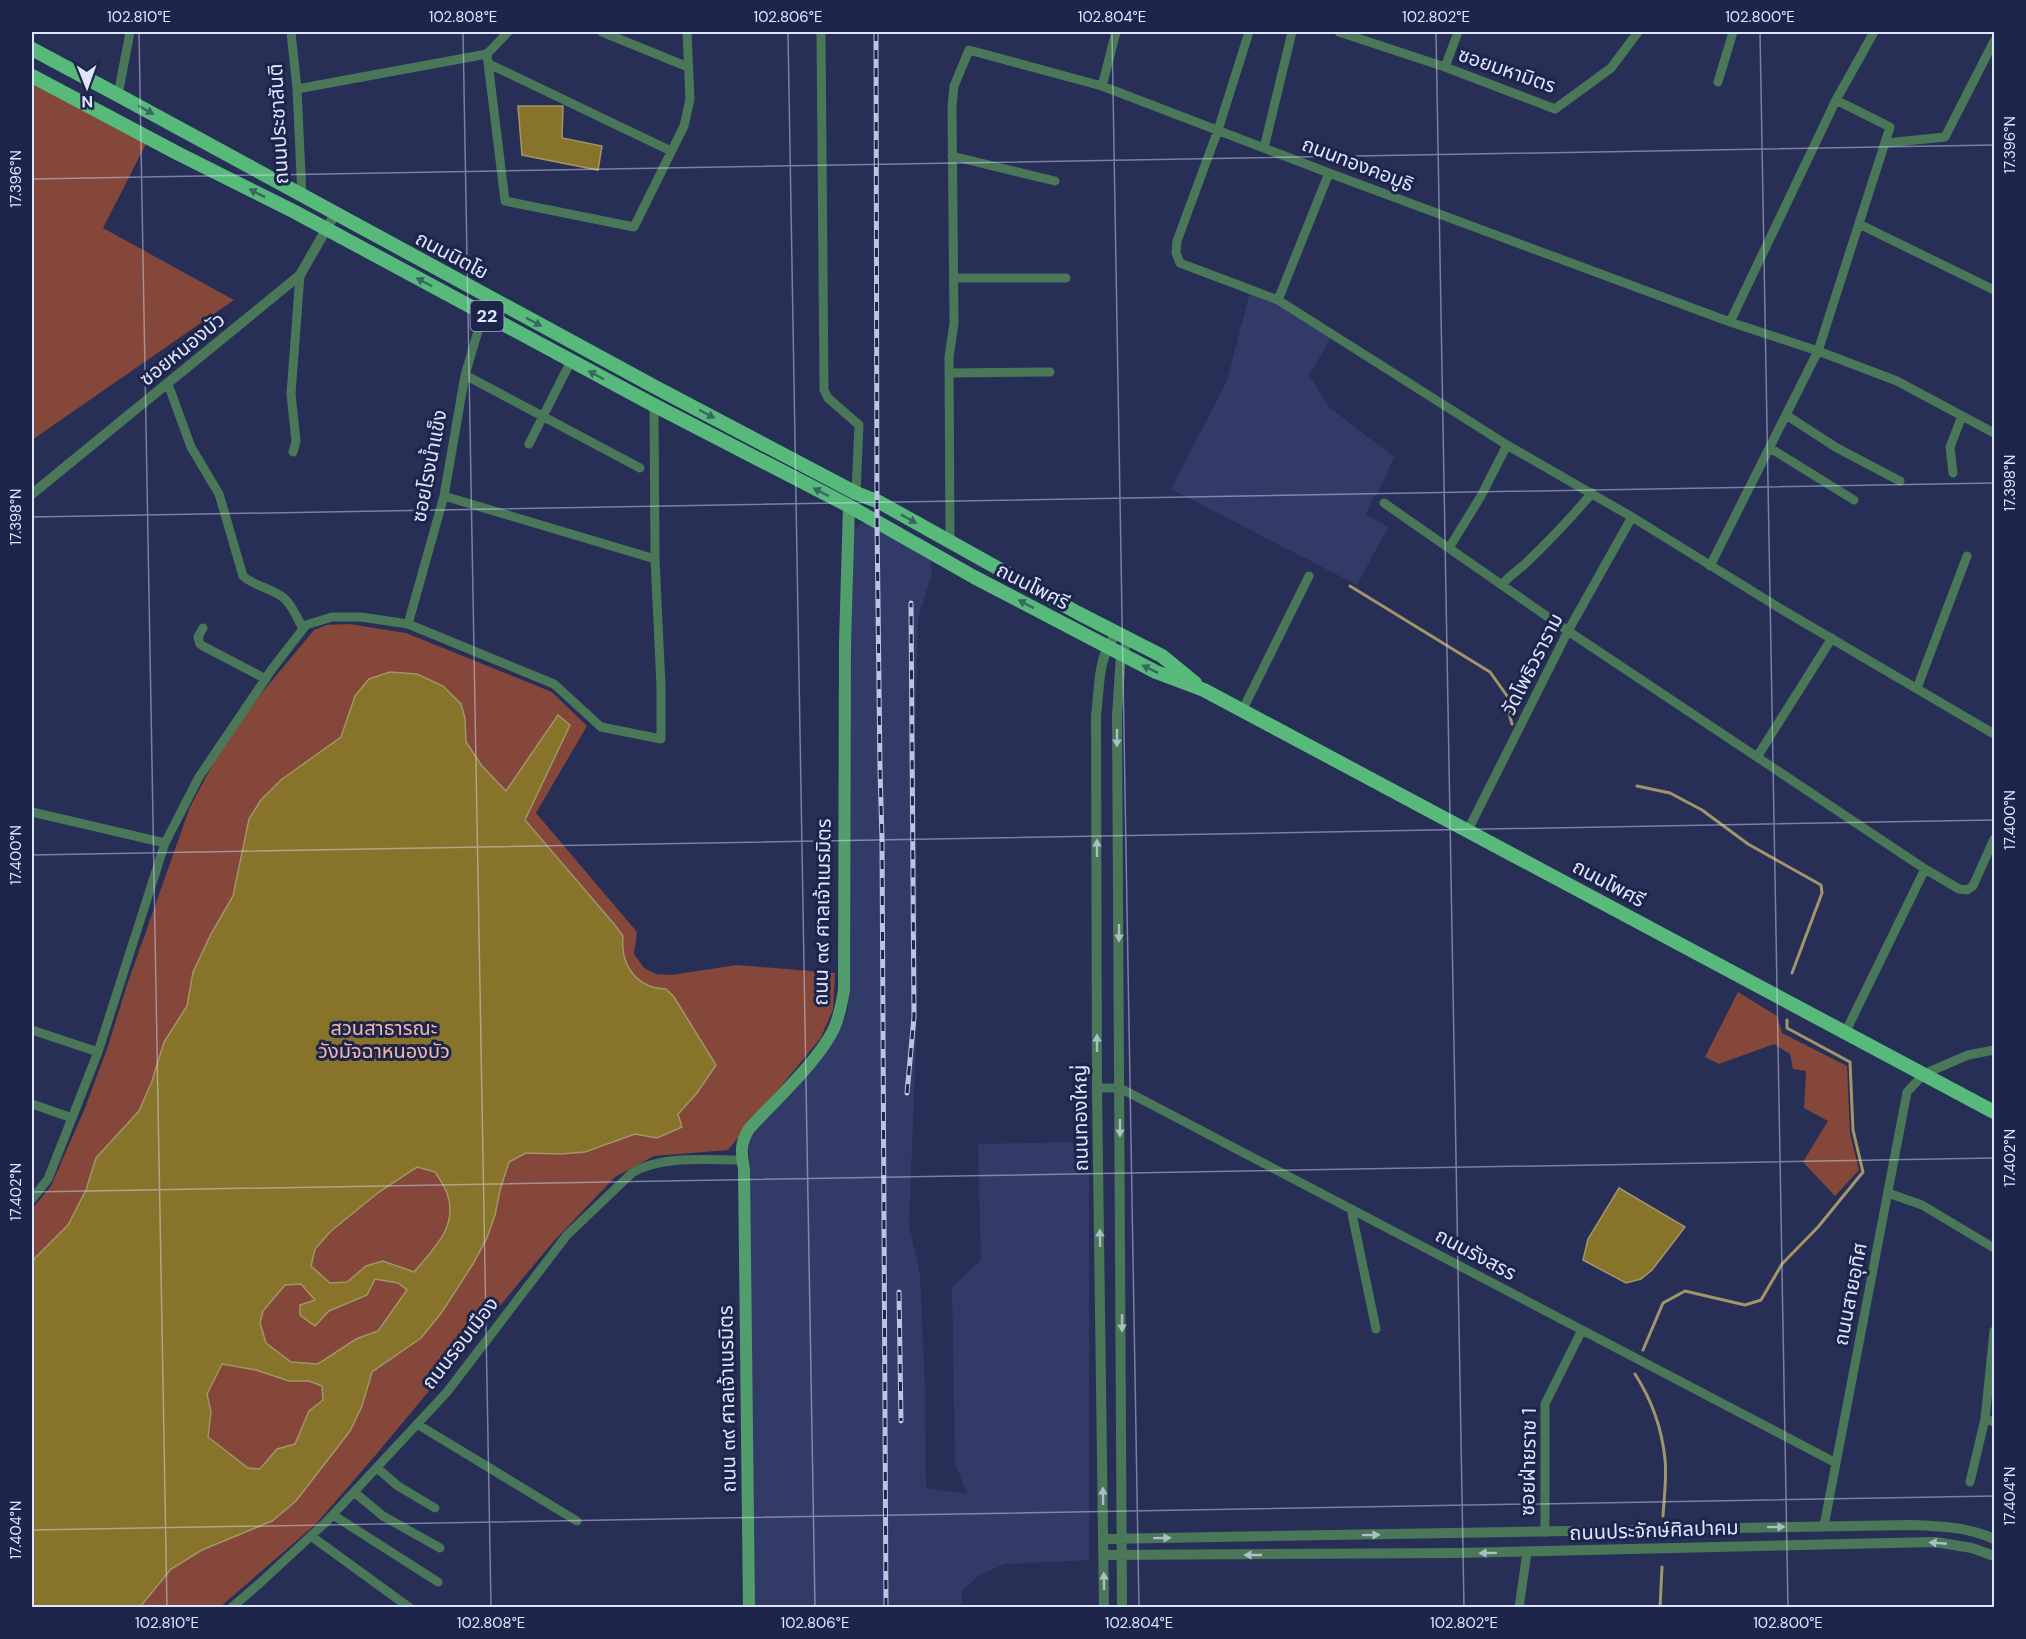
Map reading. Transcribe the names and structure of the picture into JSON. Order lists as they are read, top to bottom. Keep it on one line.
{"streets":{"main road":["ถนนประชาสันติ","ถนนนิตโย","22","ถนนโพศรี","ถนน ๓๙ ศาลเจ้าเนรมิตร"],"street":["ซอยมหามิตร","ถนนทองคอมูธิ","ซอยหนองบัว","ซอยโรงน้ำแข็ง","วัดโพธิวราราม","ถนนทองใหญ่","ถนนรังสรร","ถนนสายอุทิศ","ถนนรอบเมือง","ซอยฝ่ายราช 1","ถนนประจักษ์ศิลปาคม"]},"crossings":[["ถนนประชาสันติ","ถนนนิตโย"],["ถนนนิตโย","ซอยหนองบัว"],["ถนนนิตโย","ซอยโรงน้ำแข็ง"],["ถนนนิตโย","ถนนโพศรี"],["ถนนนิตโย","ถนน ๓๙ ศาลเจ้าเนรมิตร"],["ถนนโพศรี","วัดโพธิวราราม"],["ถนนโพศรี","ถนน ๓๙ ศาลเจ้าเนรมิตร"],["ถนนโพศรี","ถนนทองใหญ่"],["ถนนโพศรี","ถนนสายอุทิศ"],["ถนน ๓๙ ศาลเจ้าเนรมิตร","ถนนรอบเมือง"],["ถนนทองใหญ่","ถนนรังสรร"],["ถนนทองใหญ่","ถนนประจักษ์ศิลปาคม"],["ถนนรังสรร","ถนนสายอุทิศ"],["ถนนรังสรร","ซอยฝ่ายราช 1"],["ถนนสายอุทิศ","ถนนประจักษ์ศิลปาคม"],["ซอยฝ่ายราช 1","ถนนประจักษ์ศิลปาคม"]],"parks":["สวนสาธารณะ วังมัจฉาหนองบัว"],"north":"bottom","coordinates":["102.810°E","102.808°E","102.806°E","102.804°E","102.802°E","102.800°E","17.396°N","17.398°N","17.400°N","17.402°N","17.404°N"]}
